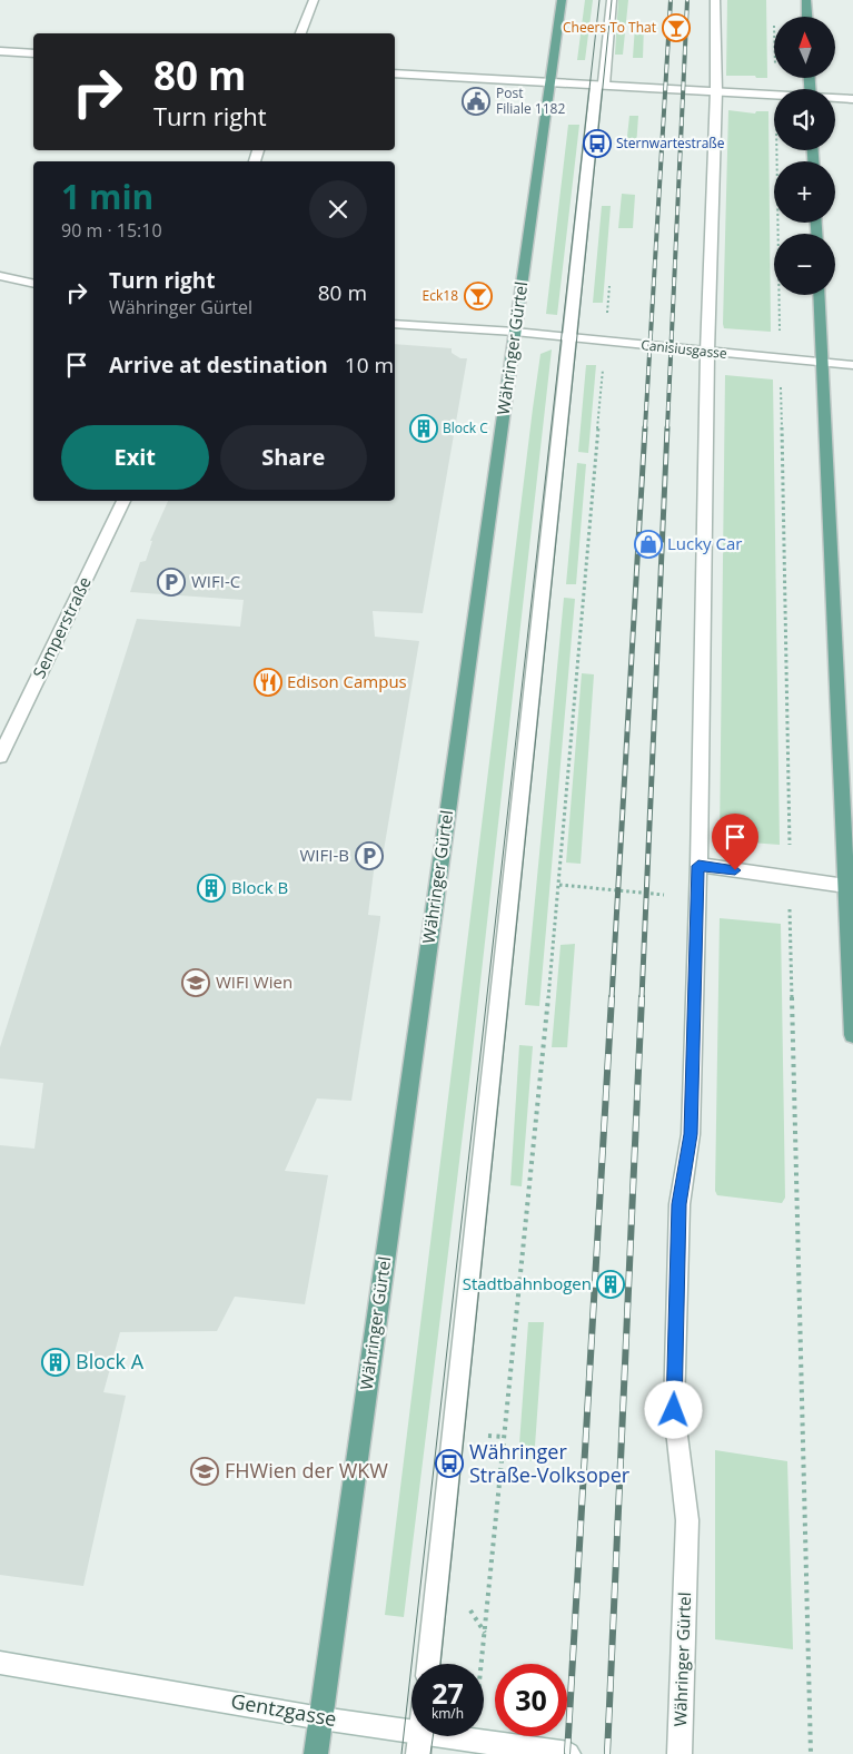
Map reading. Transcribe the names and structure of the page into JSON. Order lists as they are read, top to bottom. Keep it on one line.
{"streets":{"main road":["Währinger Gürtel"],"street":["Canisiusgasse","Semperstraße","Gentzgasse"]},"crossings":[["Währinger Gürtel","Canisiusgasse"],["Währinger Gürtel","Gentzgasse"]],"places":{"bar":["Cheers To That","Eck18"],"public building":["Post Filiale 1182"],"bus stop":["Sternwartestraße","Währinger Straße-Volksoper"],"building":["Block C","Block B","Stadtbahnbogen","Block A"],"shop":["Lucky Car"],"parking":["WIFI-C","WIFI-B"],"restaurant":["Edison Campus"],"school or university":["WIFI Wien","FHWien der WKW"]},"north":"top","page":{"map_buttons":["+","−"],"turn":["80 m","Turn right"],"heading":["1 min","90 m · 15:10"],"list":[{"name":"Turn right","note":"Währinger Gürtel","value":"80 m"},{"name":"Arrive at destination","value":"10 m"}],"buttons":["Exit","Share"],"speed":"27 km/h","limit":"30"}}
